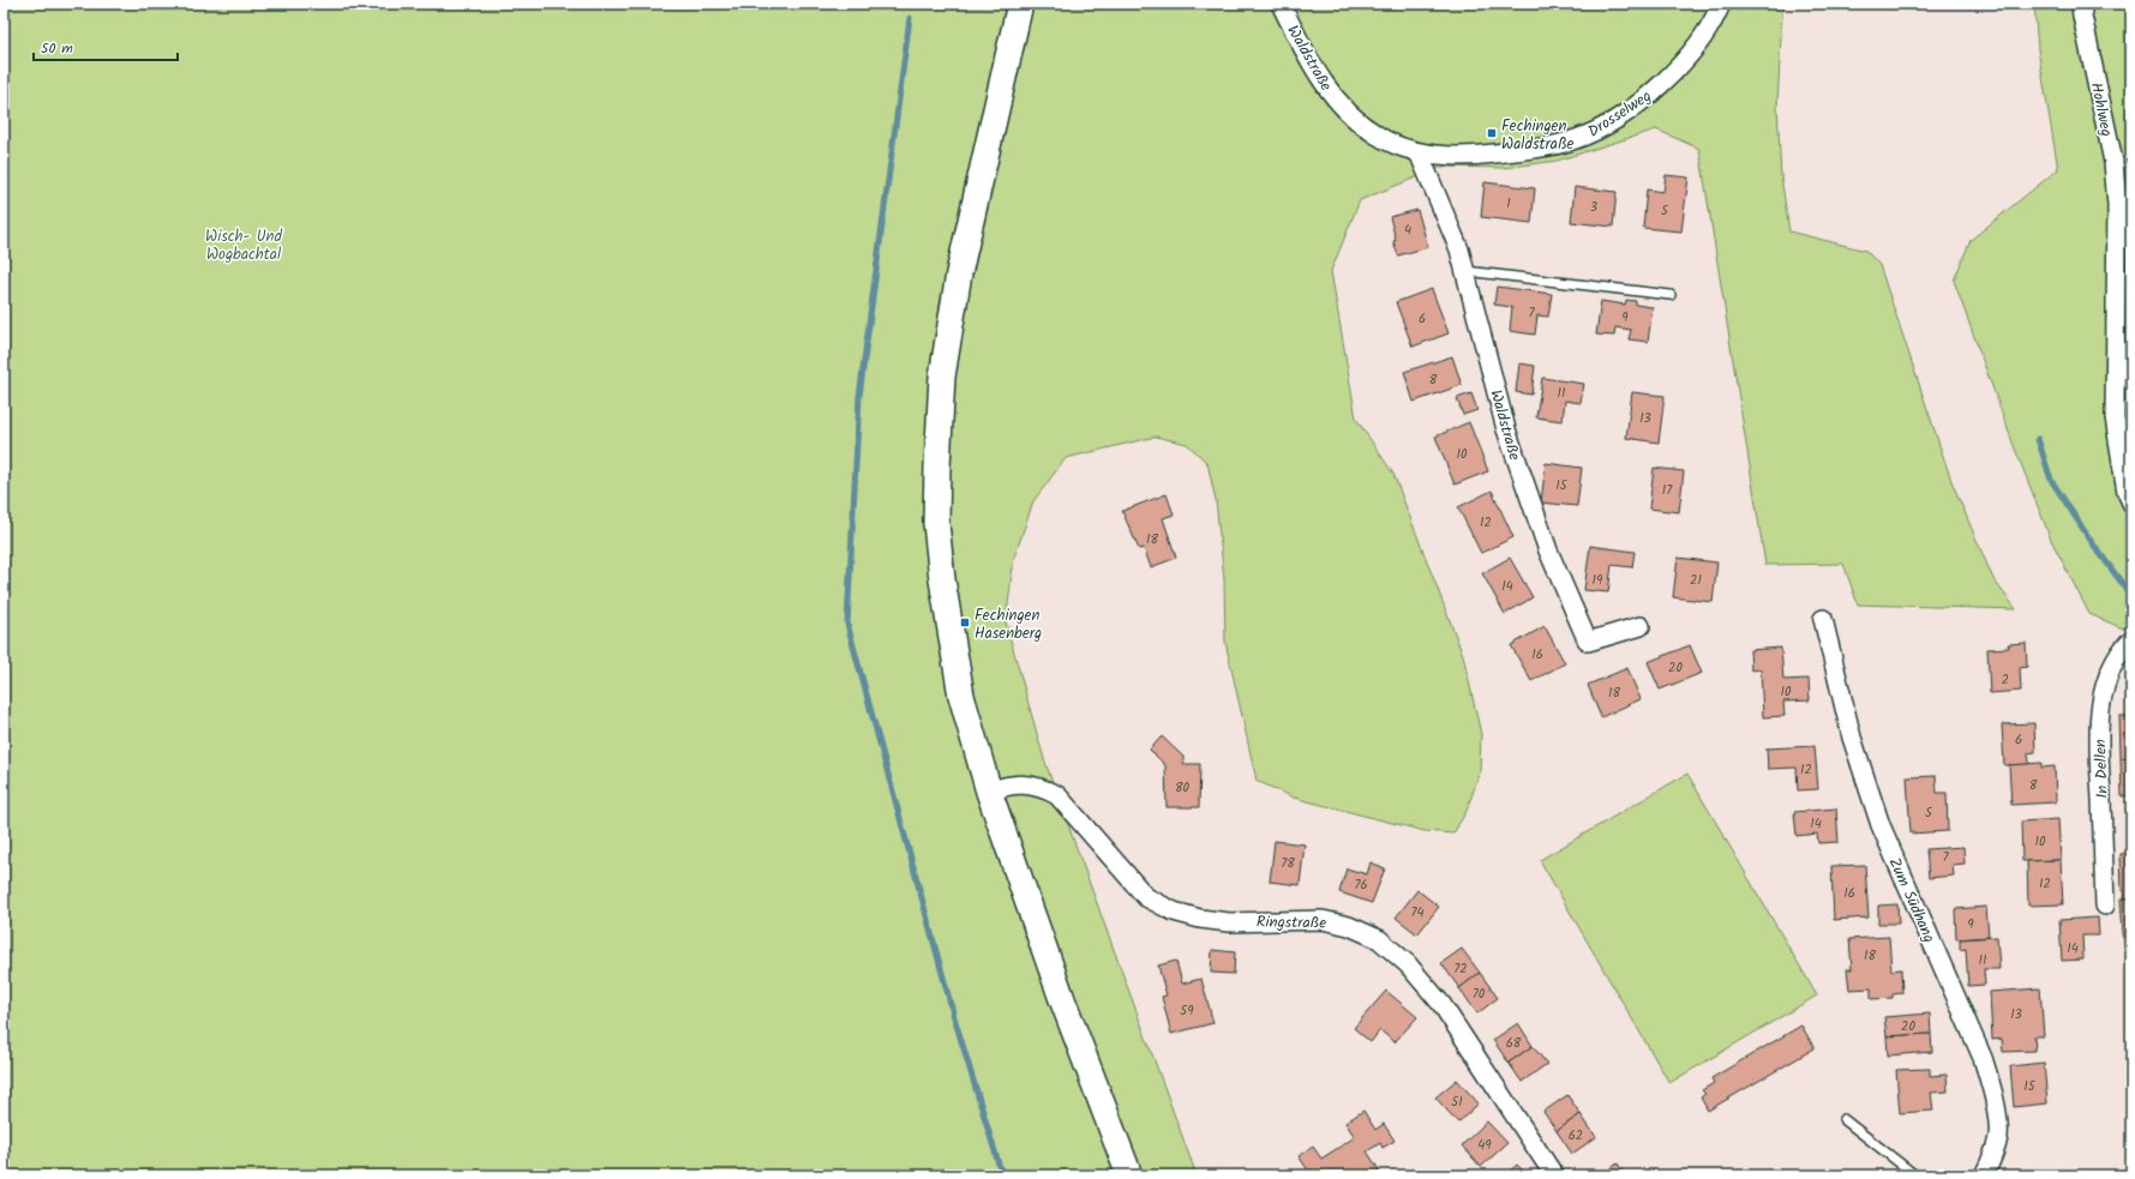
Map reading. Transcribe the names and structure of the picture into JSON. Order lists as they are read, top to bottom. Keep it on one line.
{"streets":{"street":["Waldstraße","Hohlweg","Drosselweg","In Dellen","Zum Südhang","Ringstraße"]},"crossings":[["Waldstraße","Drosselweg"]],"parks":["Wisch- Und Wogbachtal"],"places":{"transit":["Fechingen Waldstraße","Fechingen Hasenberg"]},"house_numbers":["1","3","5","4","7","9","6","8","11","13","10","15","17","12","18","19","21","14","16","20","2","10","18","6","12","8","80","5","14","10","7","78","12","76","16","74","9","14","18","11","72","70","59","13","20","68","15","51","62","49"],"scale_bar":"50 m"}
